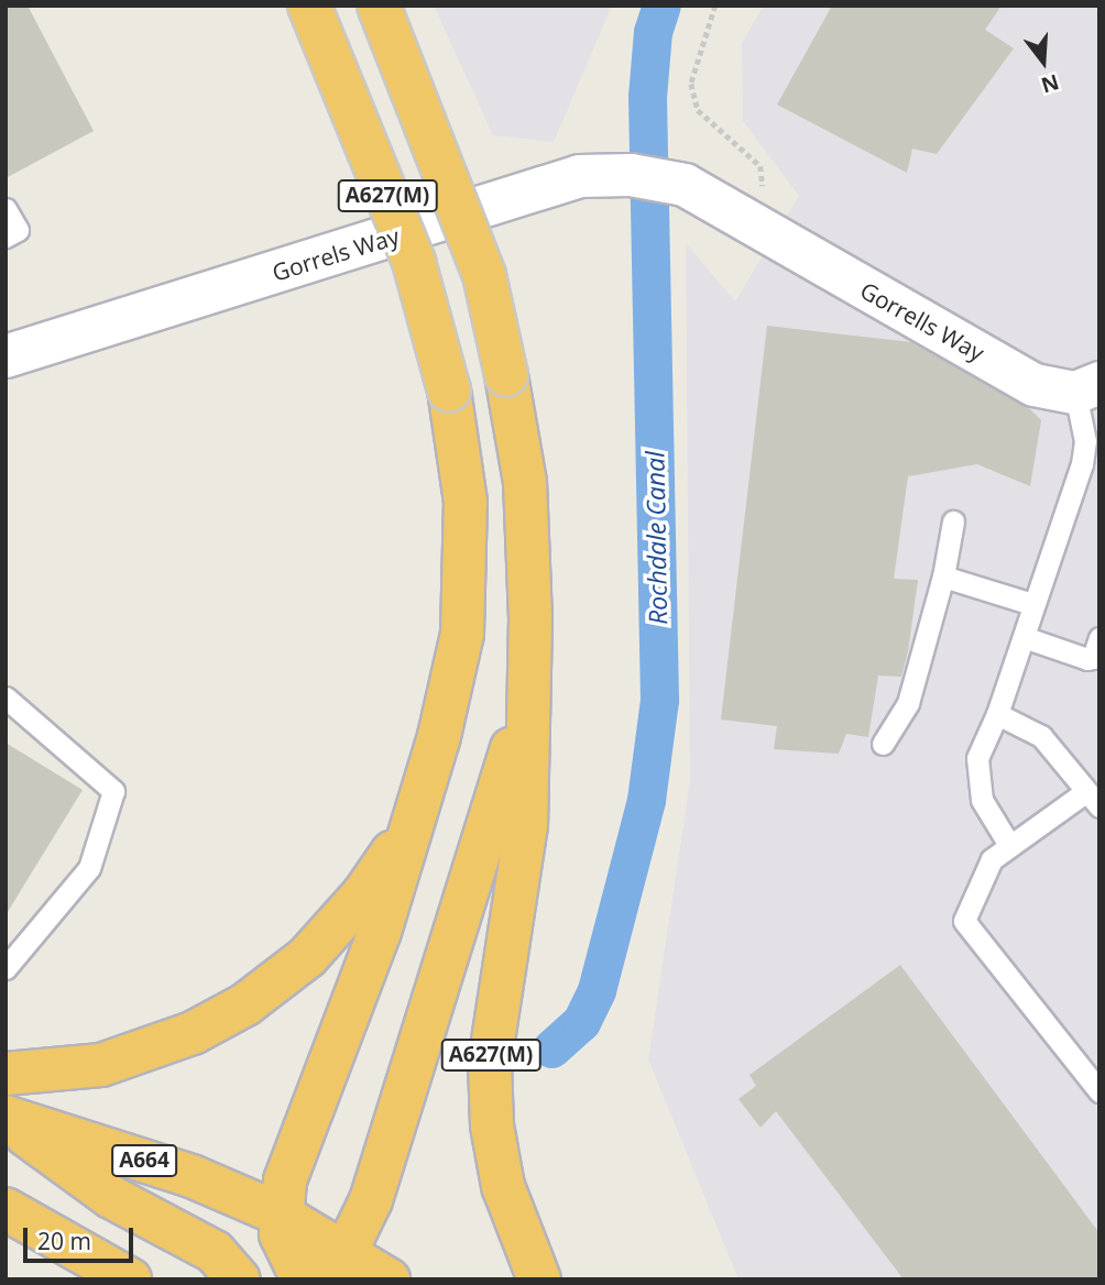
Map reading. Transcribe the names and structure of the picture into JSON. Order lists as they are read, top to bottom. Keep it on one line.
{"streets":{"highway":["A627(M)","A664"],"street":["Gorrels Way","Gorrells Way"]},"crossings":[["A627(M)","A664"],["Gorrels Way","Gorrells Way"]],"water":["Rochdale Canal"],"scale_bar":"20 m","north":"bottom"}
